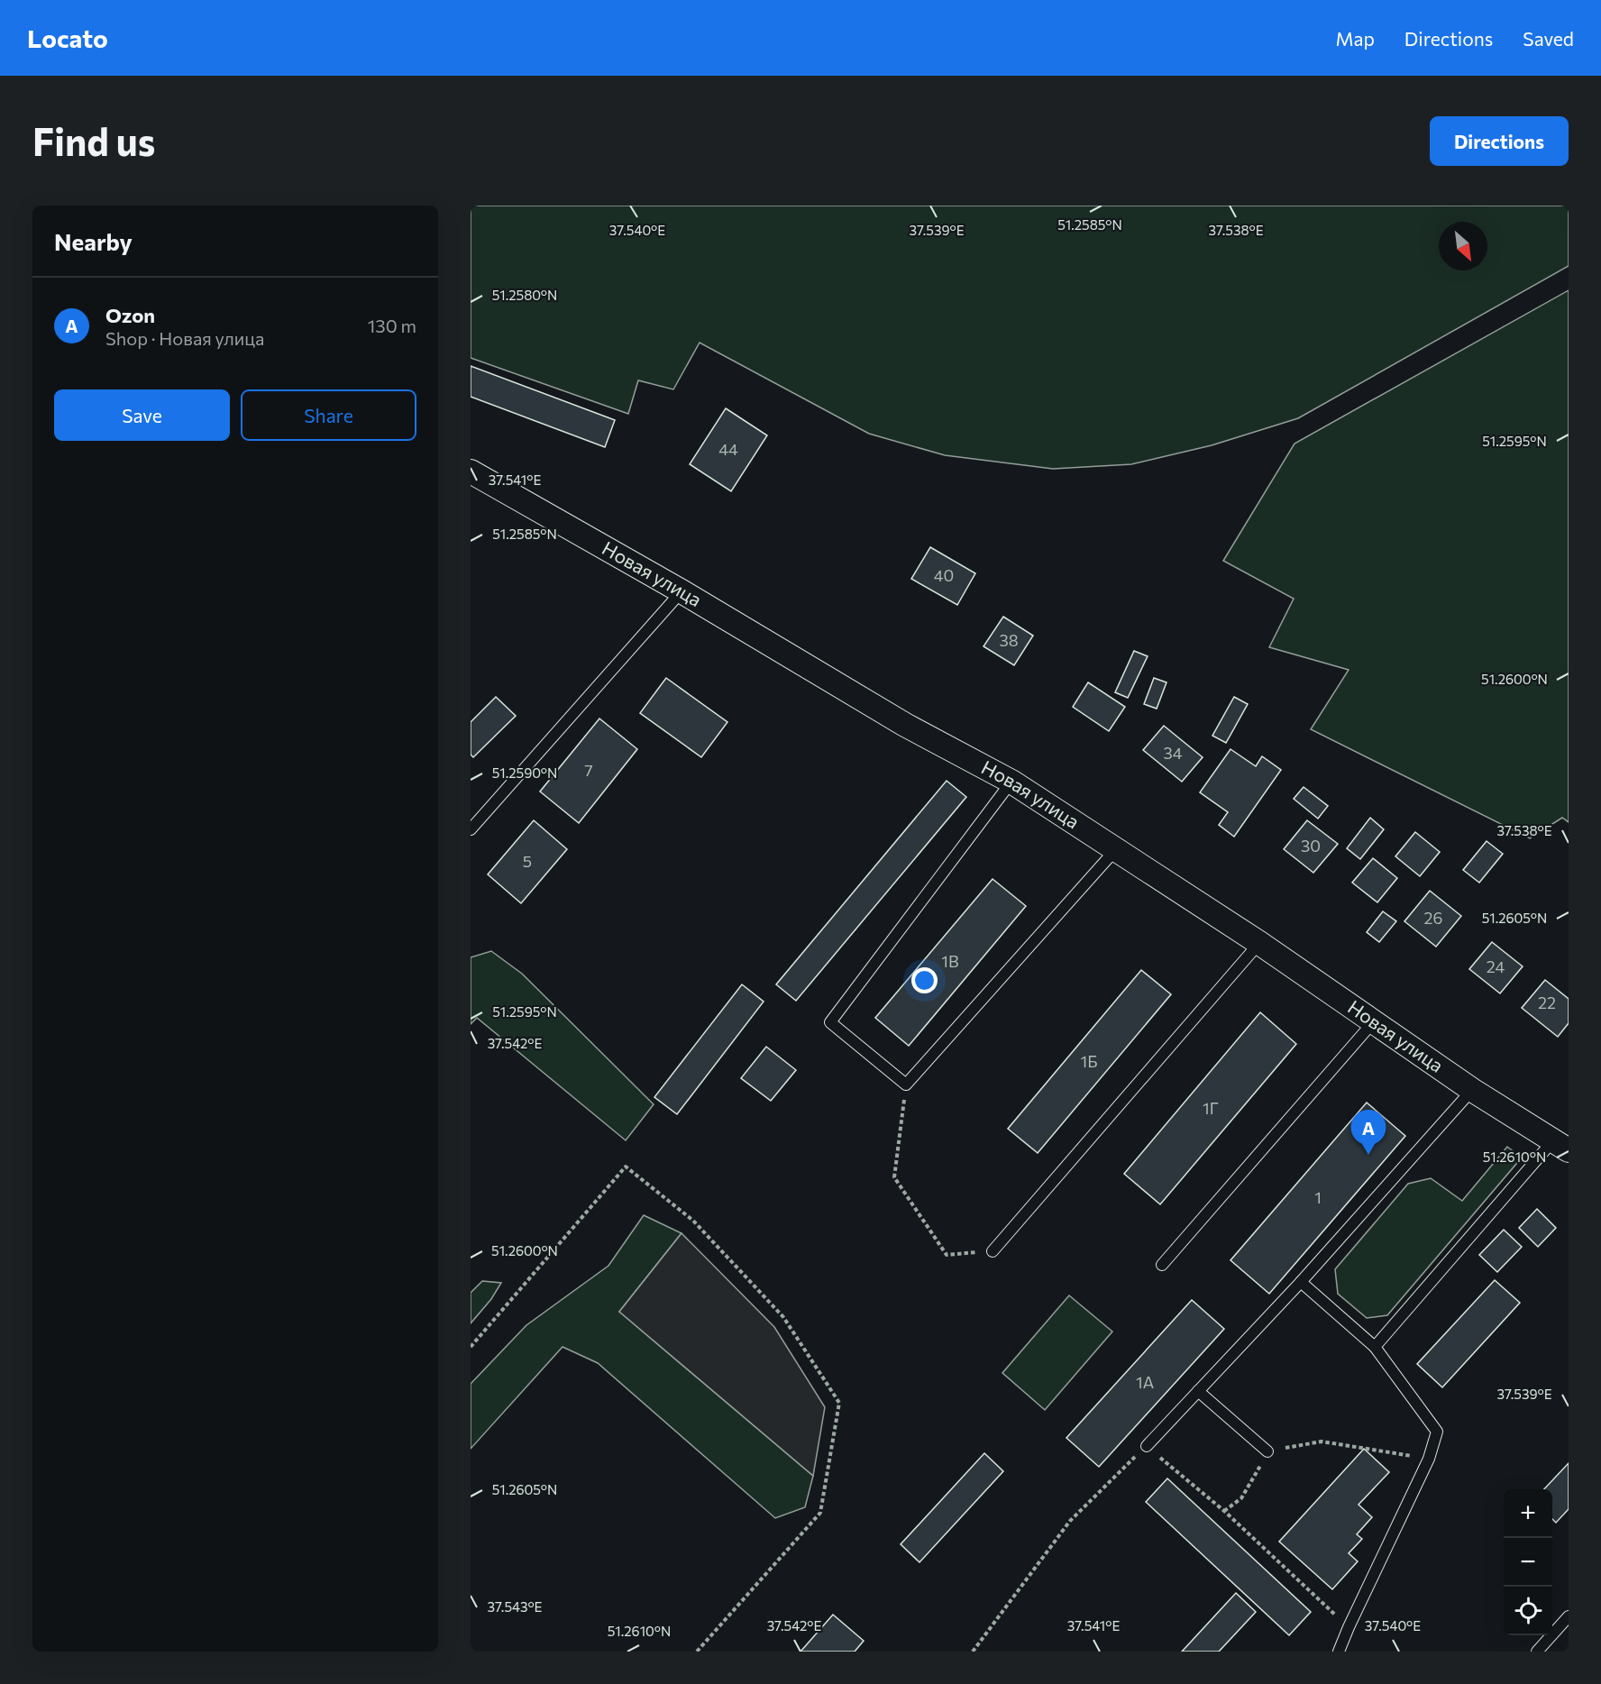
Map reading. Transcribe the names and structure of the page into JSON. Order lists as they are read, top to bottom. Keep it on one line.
{"streets":{"street":["Новая улица"]},"house_numbers":["44","40","38","34","7","30","5","26","1В","24","22","1Б","1Г","1","1А"],"north":"bottom right","page":{"header":"Locato","nav":["Map","Directions","Saved"],"buttons":["Directions",["Save","Share"]],"title":"Find us","heading":"Nearby","list":[{"mark":"A","name":"Ozon","note":"Shop · Новая улица","value":"130 m"}],"pins":"A","map_buttons":["+","−"]},"coordinates":["51.2585°N","37.540°E","37.538°E","37.539°E","51.2580°N","51.2595°N","37.541°E","51.2600°N","51.2590°N","51.2605°N","37.542°E","51.2610°N","37.543°E"]}
